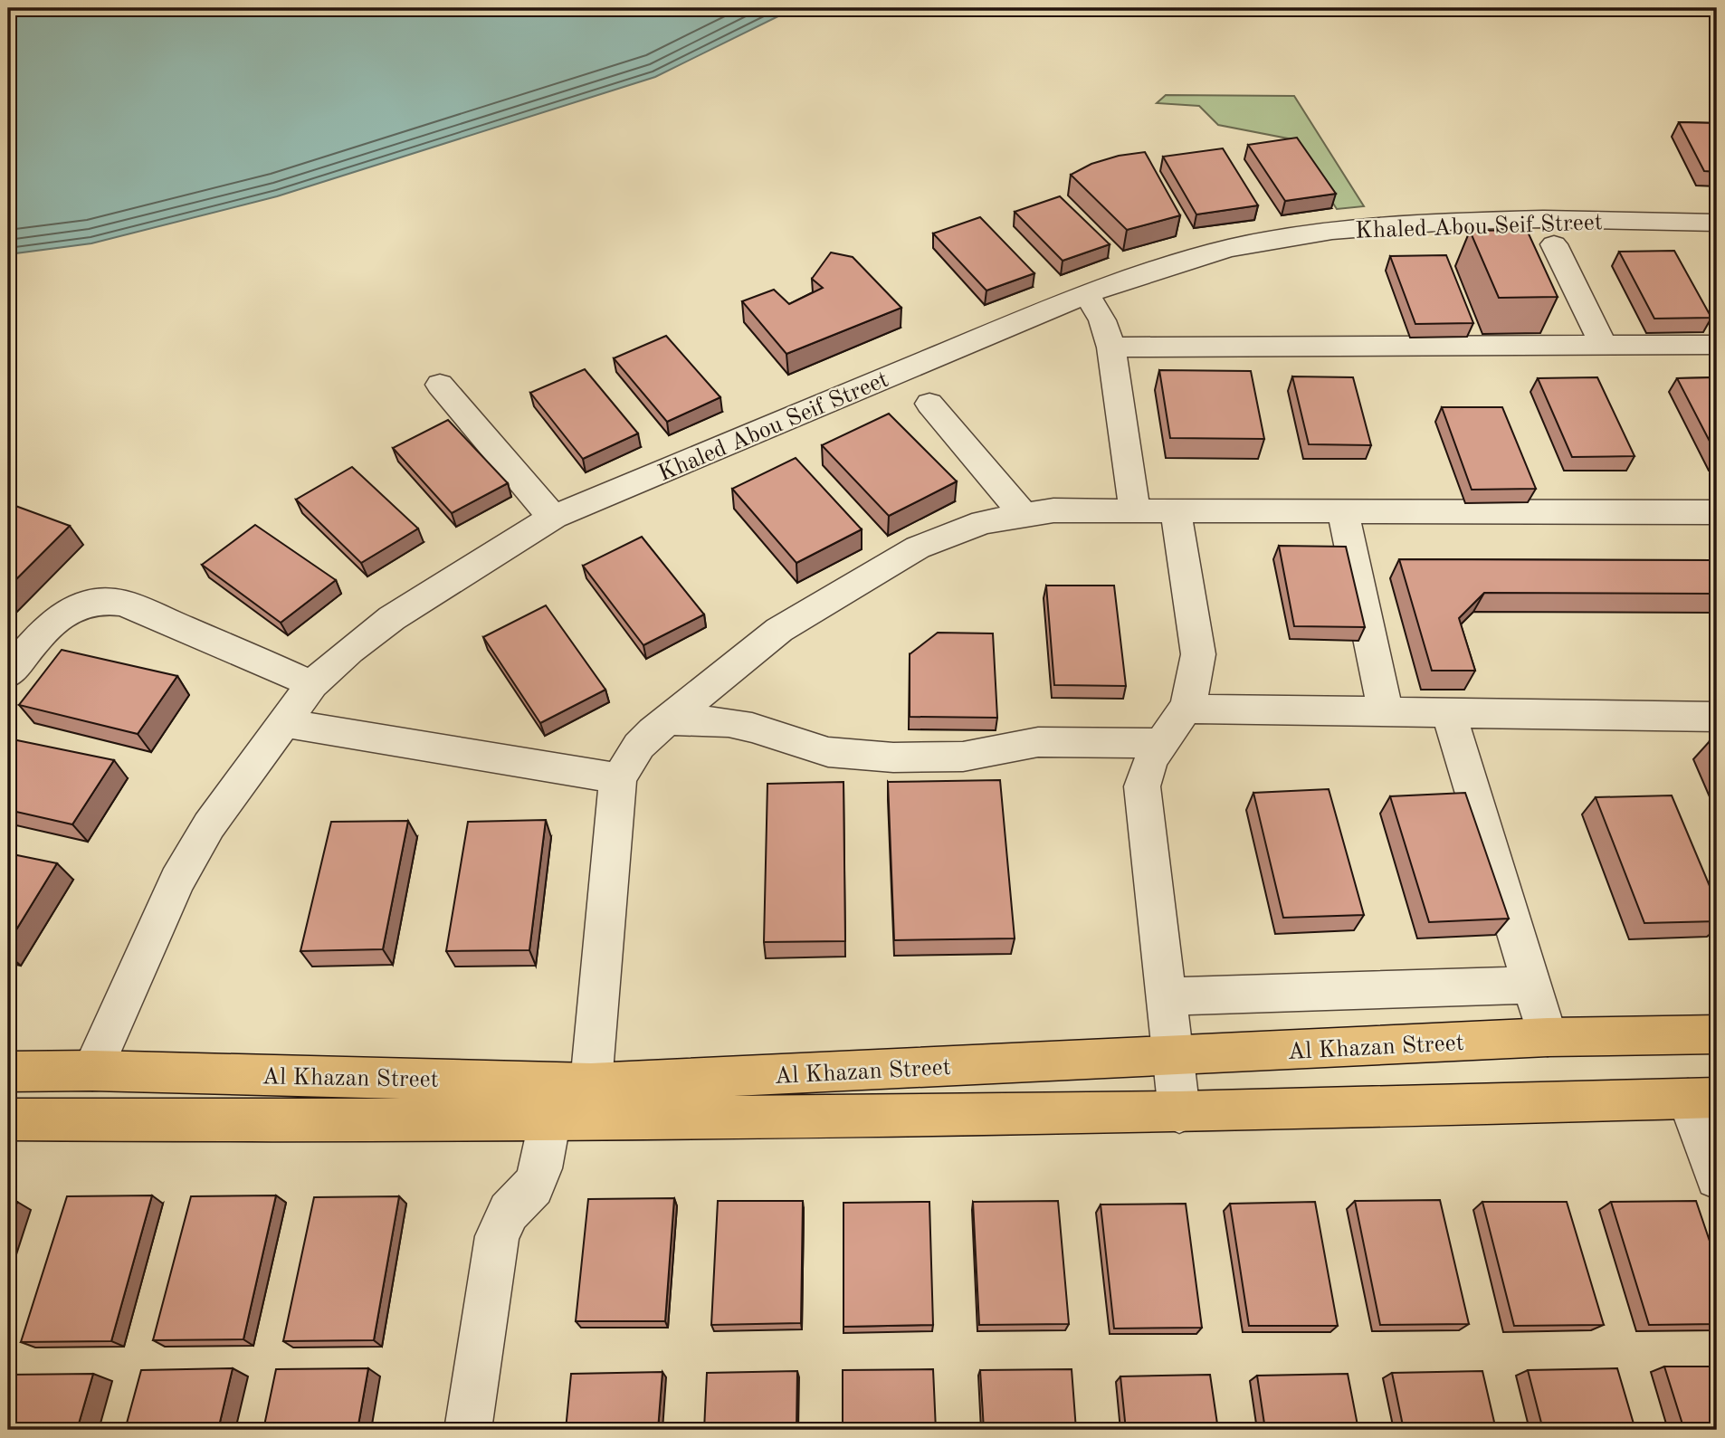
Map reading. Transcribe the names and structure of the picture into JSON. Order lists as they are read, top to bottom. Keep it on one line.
{"streets":{"main road":["Al Khazan Street"],"street":["Khaled Abou Seif Street"]},"crossings":[["Khaled Abou Seif Street","Al Khazan Street"]]}
